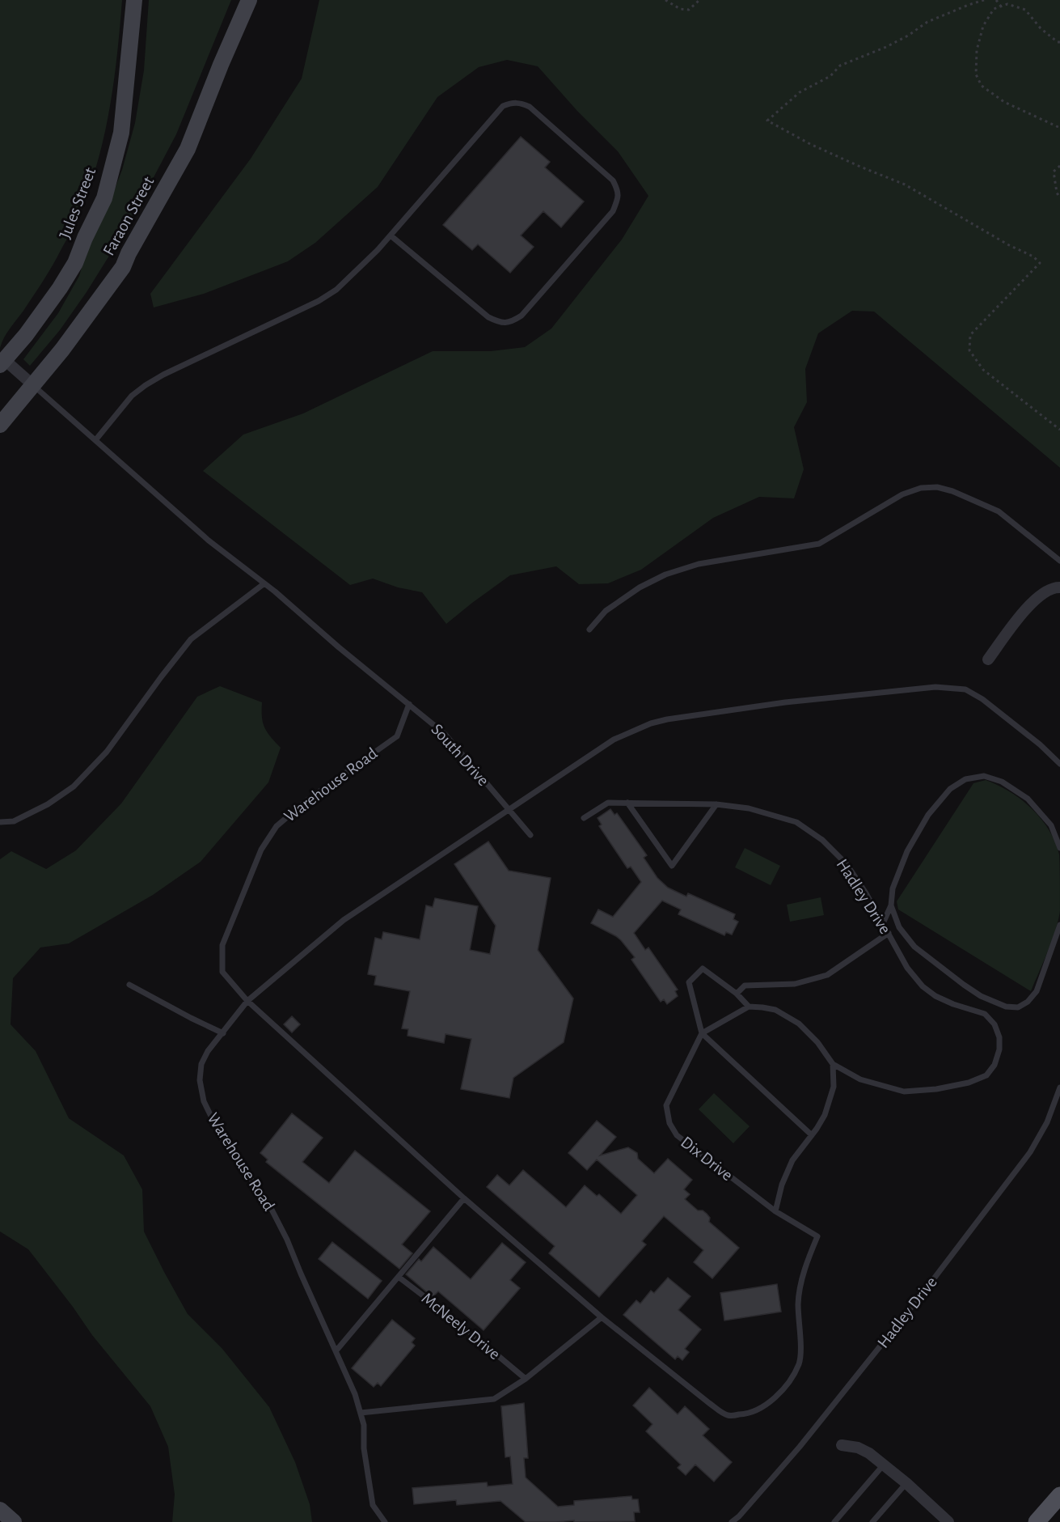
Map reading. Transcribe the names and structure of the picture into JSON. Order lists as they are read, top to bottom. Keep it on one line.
{"streets":{"main road":["Jules Street","Faraon Street"],"lane":["South Drive","Warehouse Road","Hadley Drive","Dix Drive","McNeely Drive"]},"crossings":[["Jules Street","Faraon Street"],["Jules Street","South Drive"],["Faraon Street","South Drive"],["South Drive","Warehouse Road"]]}
